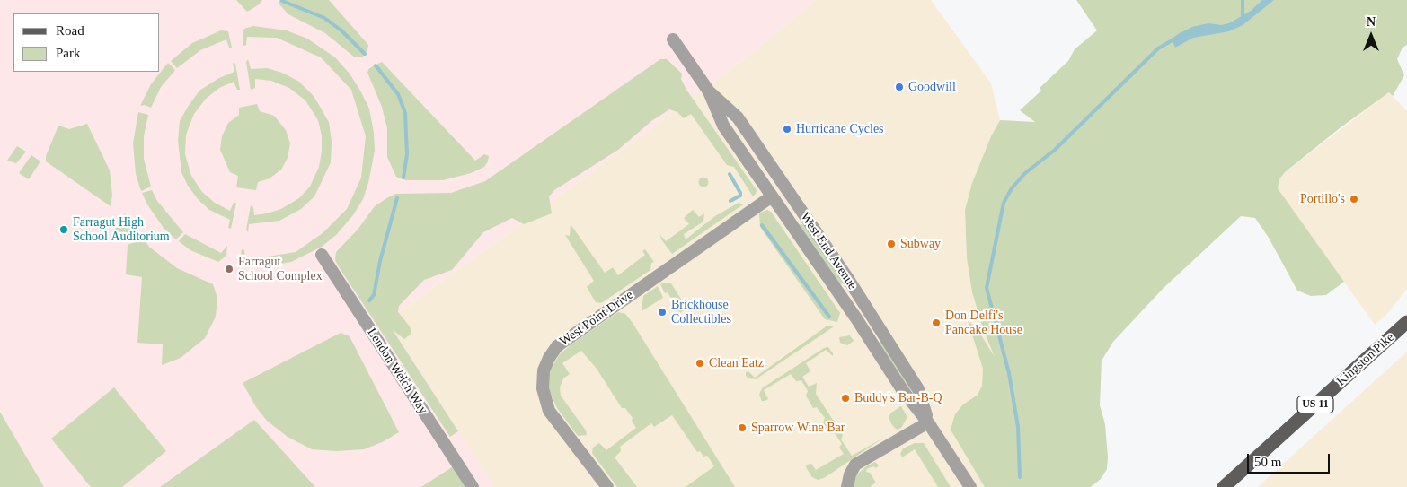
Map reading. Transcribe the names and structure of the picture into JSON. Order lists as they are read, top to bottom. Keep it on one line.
{"streets":{"main road":["Kingston Pike","US 11"],"street":["West End Avenue","West Point Drive","Lendon Welch Way"]},"crossings":[["West End Avenue","West Point Drive"]],"places":["Goodwill","Hurricane Cycles","Portillo's","Farragut High School Auditorium","Subway","Farragut School Complex","Brickhouse Collectibles","Don Delfi's Pancake House","Clean Eatz","Buddy's Bar-B-Q","Sparrow Wine Bar"],"legend":["Road","Park"],"scale_bar":"50 m","north":"top"}
